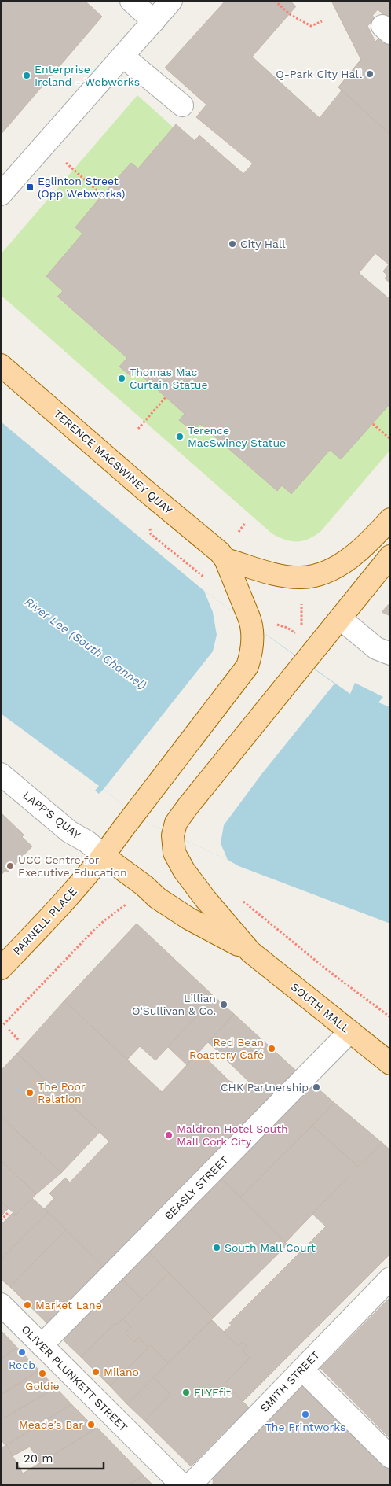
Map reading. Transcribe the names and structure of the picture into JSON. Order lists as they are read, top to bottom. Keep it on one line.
{"streets":{"main road":["TERENCE MACSWINEY QUAY","PARNELL PLACE","SOUTH MALL"],"street":["LAPP'S QUAY","BEASLY STREET","OLIVER PLUNKETT STREET","SMITH STREET"]},"crossings":[["TERENCE MACSWINEY QUAY","PARNELL PLACE"],["LAPP'S QUAY","PARNELL PLACE"],["LAPP'S QUAY","SOUTH MALL"],["PARNELL PLACE","SOUTH MALL"],["SOUTH MALL","BEASLY STREET"],["BEASLY STREET","OLIVER PLUNKETT STREET"]],"water":["River Lee (South Channel)"],"places":{"other":["Q-Park City Hall","Enterprise Ireland - Webworks","City Hall","Thomas Mac Curtain Statue","Terence MacSwiney Statue","UCC Centre for Executive Education","Lillian O'Sullivan & Co.","Red Bean Roastery Café","CHK Partnership","The Poor Relation","Maldron Hotel South Mall Cork City","South Mall Court","Market Lane","Reeb","Milano","Goldie","FLYEfit","The Printworks","Meade’s Bar"],"transit":["Eglinton Street (Opp Webworks)"]},"scale_bar":"20 m"}
